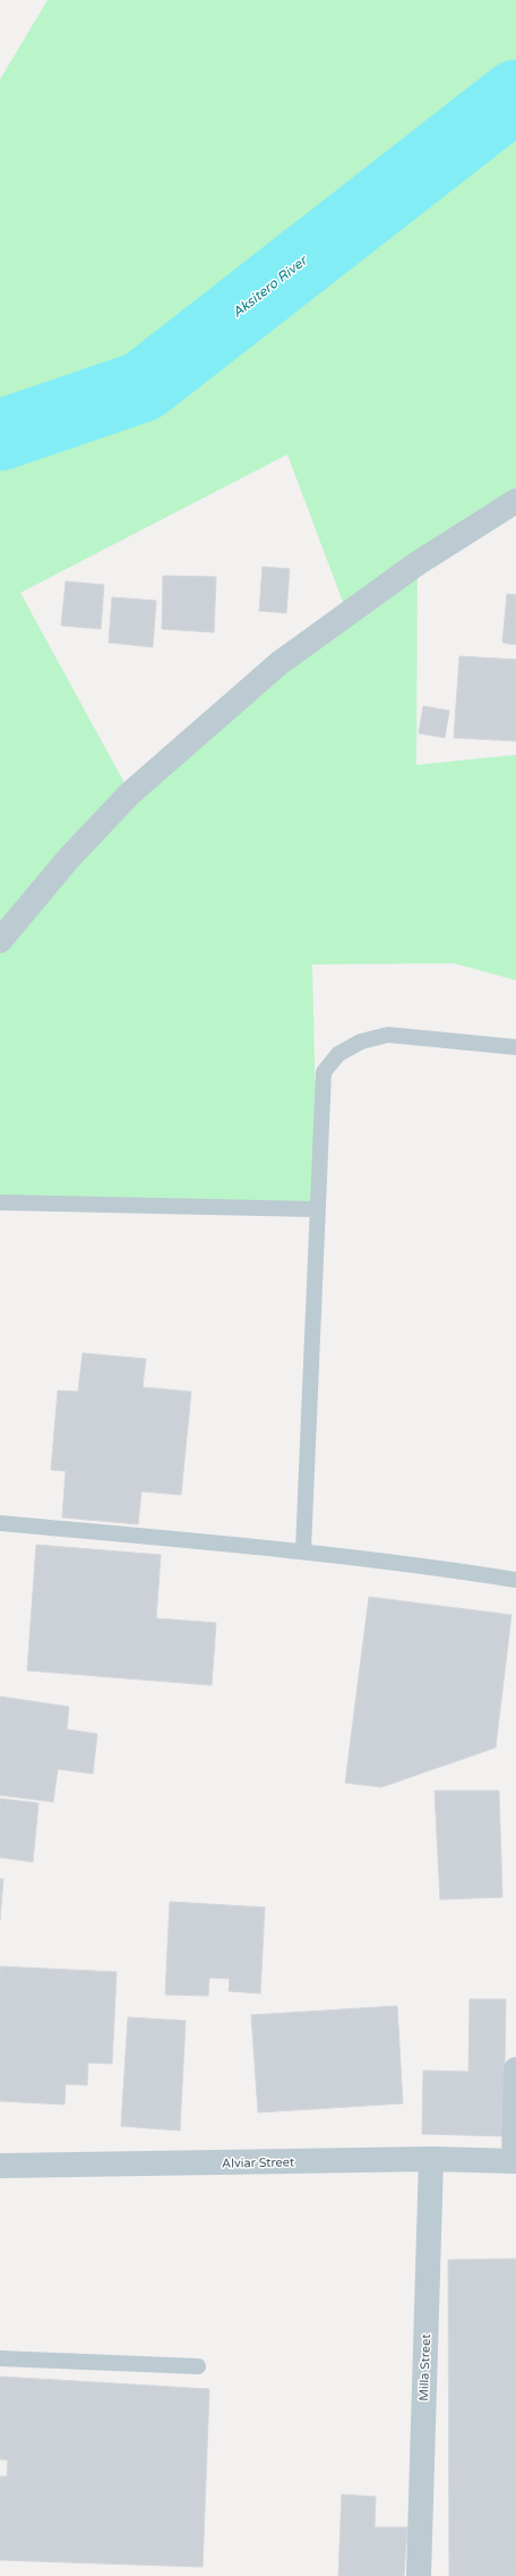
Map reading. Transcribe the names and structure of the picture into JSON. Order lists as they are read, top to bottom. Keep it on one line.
{"streets":{"street":["Alviar Street","Milla Street"]},"crossings":[["Alviar Street","Milla Street"]],"water":["Aksitero River"]}
